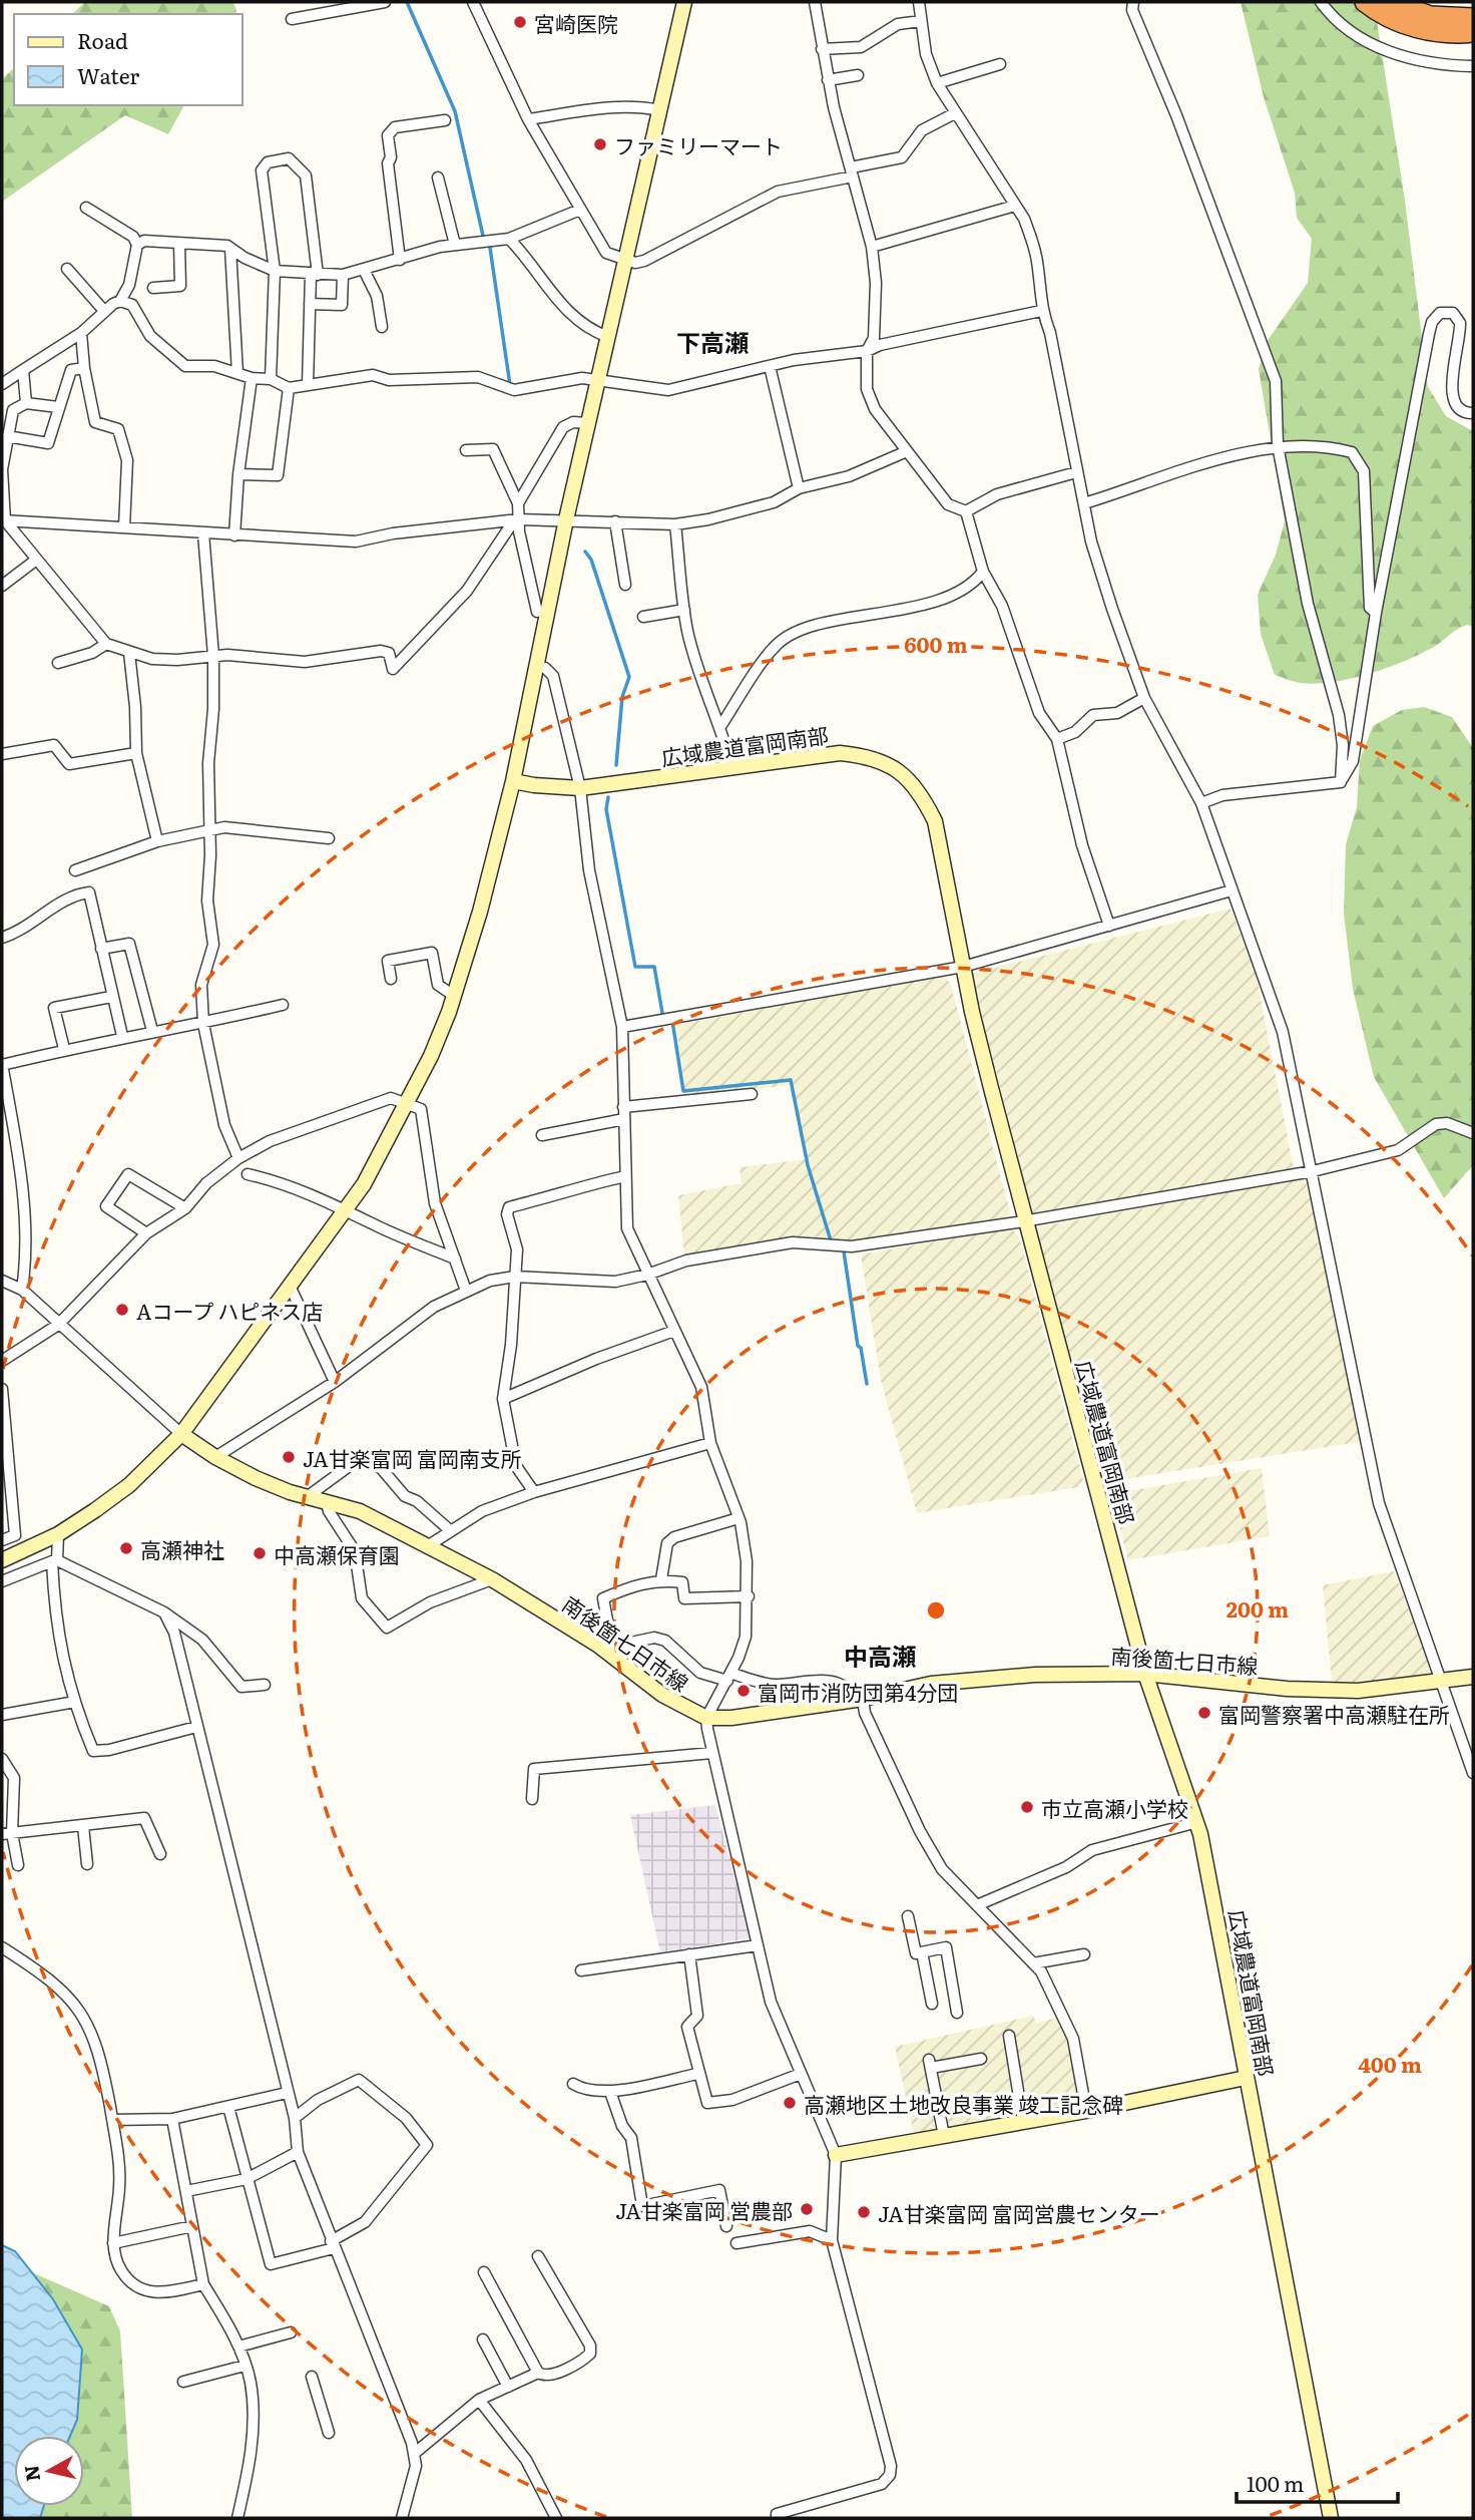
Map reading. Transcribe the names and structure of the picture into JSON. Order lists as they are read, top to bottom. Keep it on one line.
{"streets":{"street":["広域農道富岡南部","南後箇七日市線"]},"crossings":[["広域農道富岡南部","南後箇七日市線"]],"districts":["下高瀬","中高瀬"],"places":["宮崎医院","ファミリーマート","Aコープ ハピネス店","JA甘楽富岡 富岡南支所","高瀬神社","中高瀬保育園","富岡市消防団第4分団","富岡警察署中高瀬駐在所","市立高瀬小学校","高瀬地区土地改良事業 竣工記念碑","JA甘楽富岡 営農部","JA甘楽富岡 富岡営農センター"],"legend":["Road","Water"],"scale_bar":"100 m","north":"left","rings":["600 m","200 m","400 m"]}
